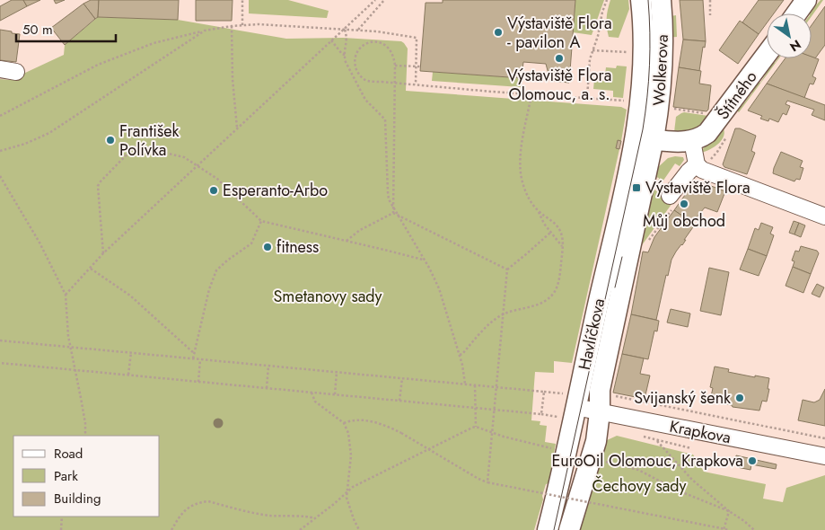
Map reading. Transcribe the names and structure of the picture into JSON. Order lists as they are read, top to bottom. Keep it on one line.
{"streets":{"street":["Wolkerova","Štítného","Havlíčkova","Krapkova"]},"crossings":[["Wolkerova","Štítného"],["Wolkerova","Havlíčkova"],["Štítného","Havlíčkova"],["Havlíčkova","Krapkova"]],"parks":["Smetanovy sady","Čechovy sady"],"places":{"other":["Výstaviště Flora - pavilon A","Výstaviště Flora Olomouc, a. s.","František Polívka","Esperanto-Arbo","Můj obchod","fitness","Svijanský šenk","EuroOil Olomouc, Krapkova"],"transit":["Výstaviště Flora"]},"legend":["Road","Park","Building"],"scale_bar":"50 m","north":"bottom right"}
